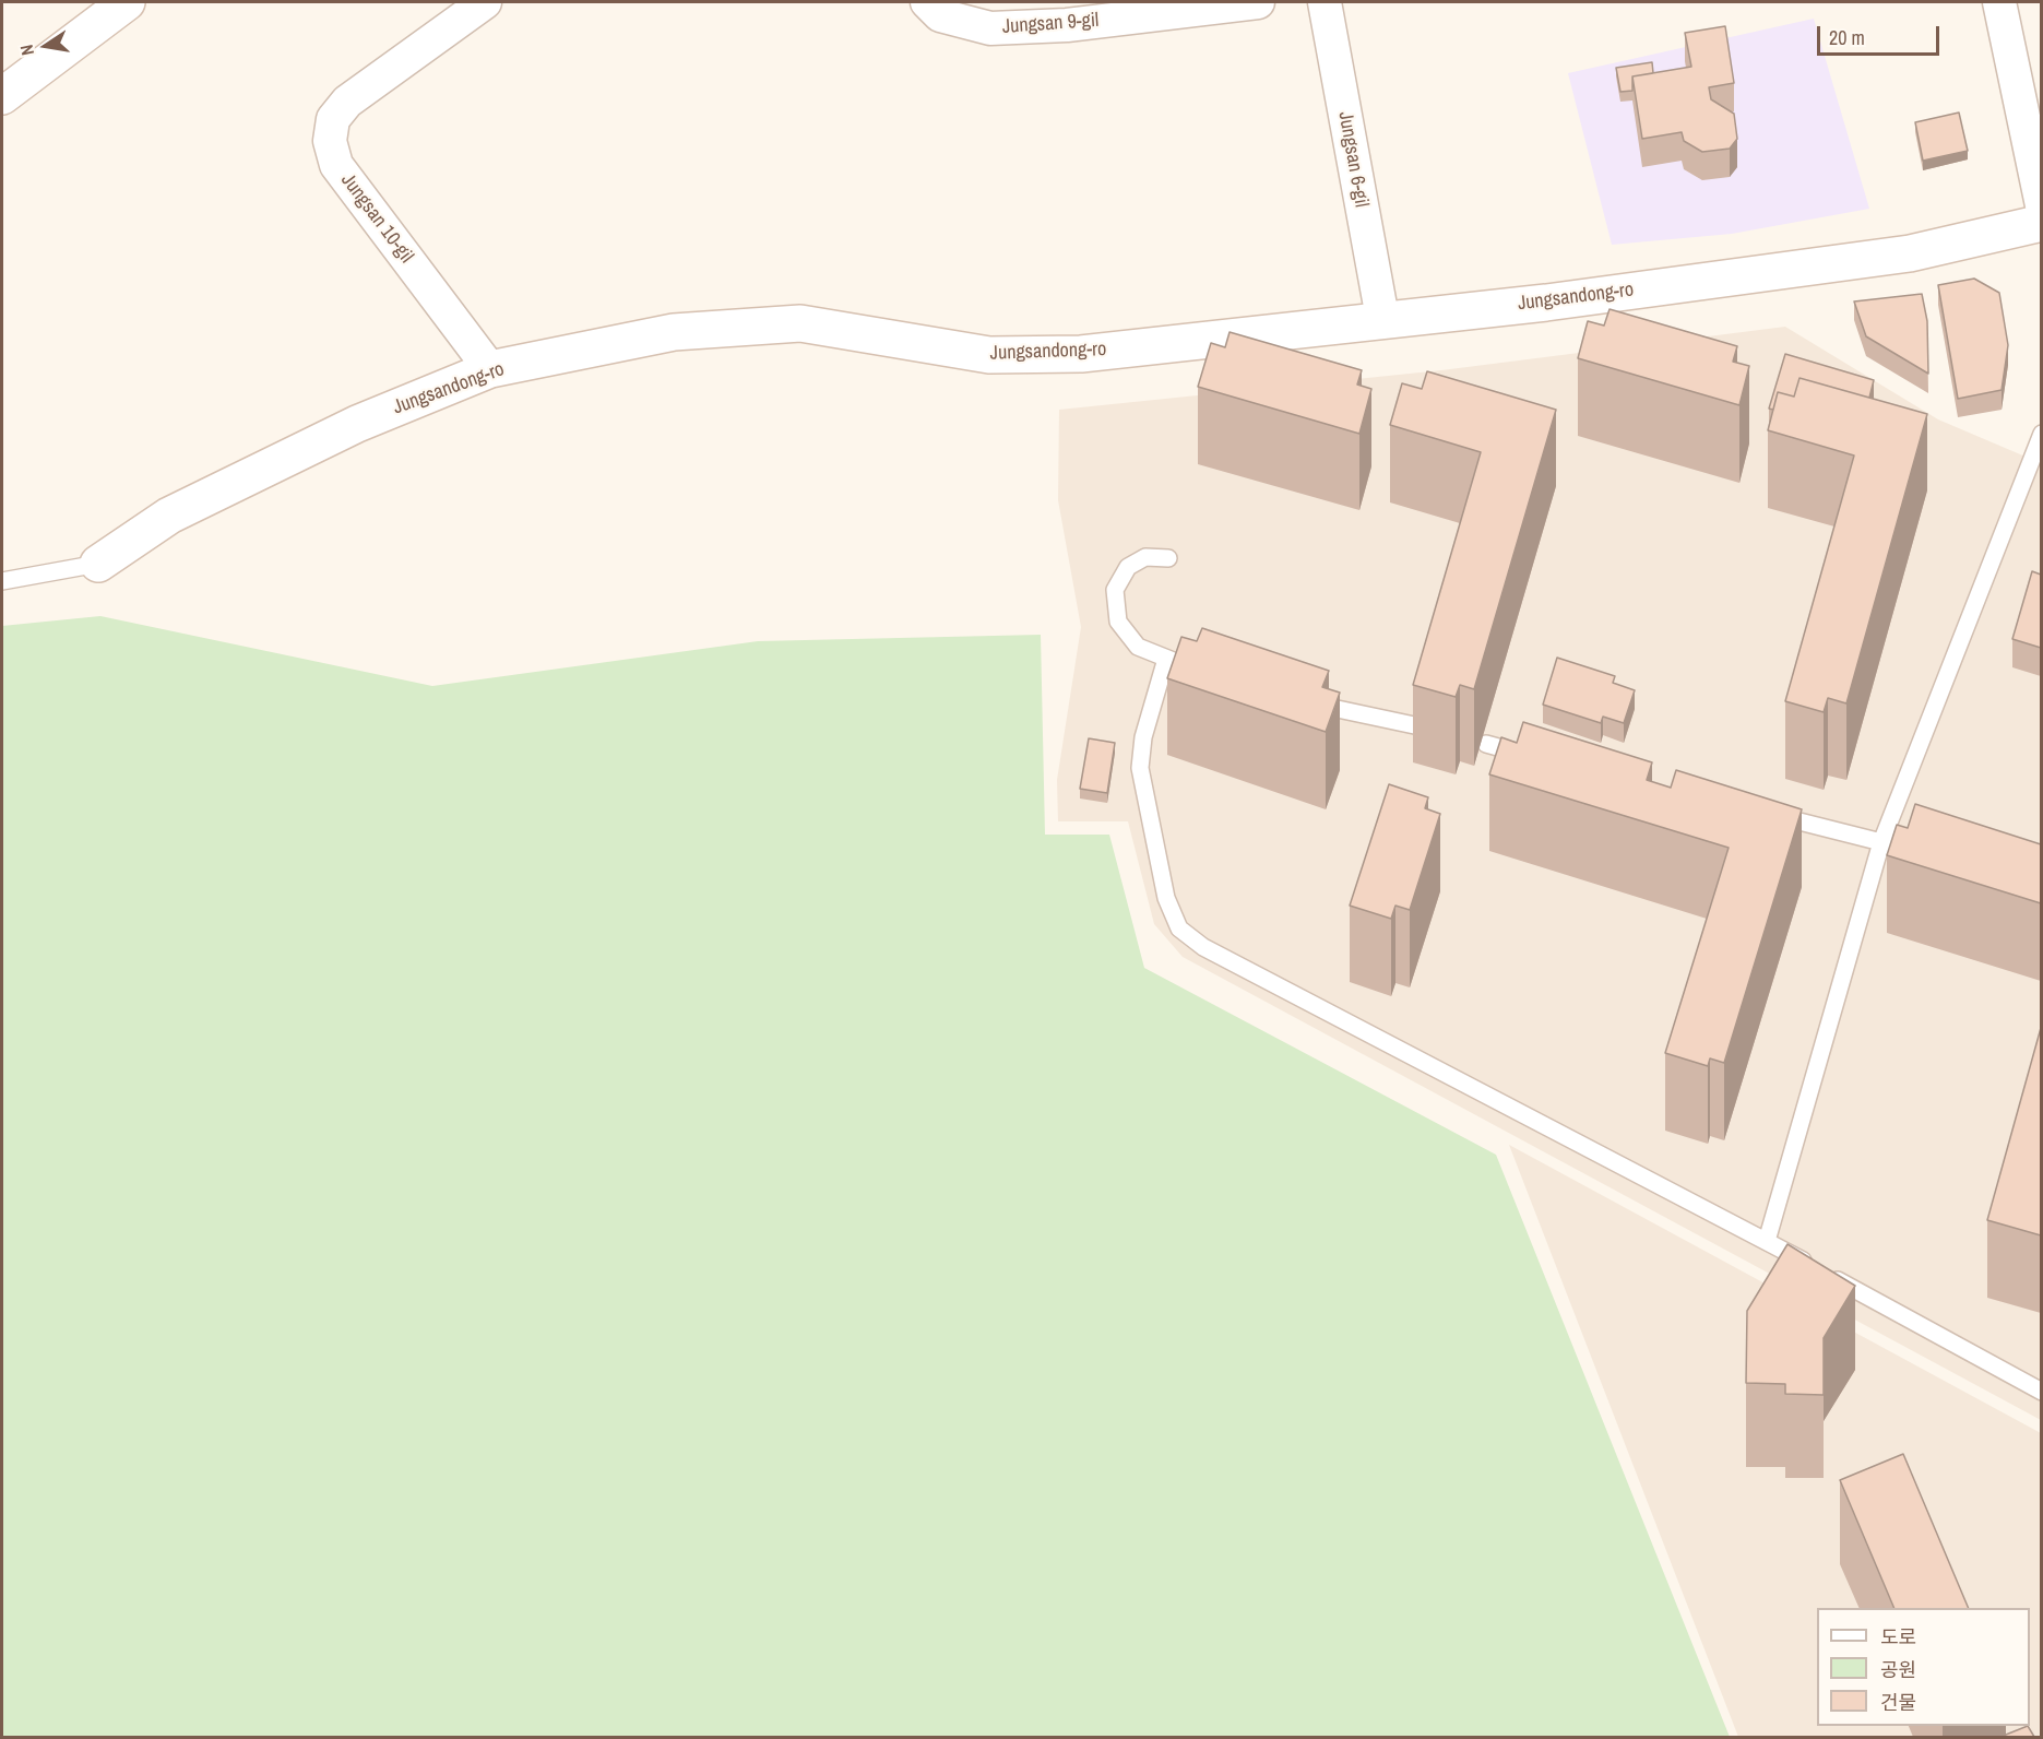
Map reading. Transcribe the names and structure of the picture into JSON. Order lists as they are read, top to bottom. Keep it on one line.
{"streets":{"street":["Jungsan 9-gil","Jungsan 6-gil","Jungsan 10-gil","Jungsandong-ro"]},"crossings":[["Jungsan 6-gil","Jungsandong-ro"],["Jungsan 10-gil","Jungsandong-ro"]],"legend":["도로","공원","건물"],"scale_bar":"20 m","north":"left"}
